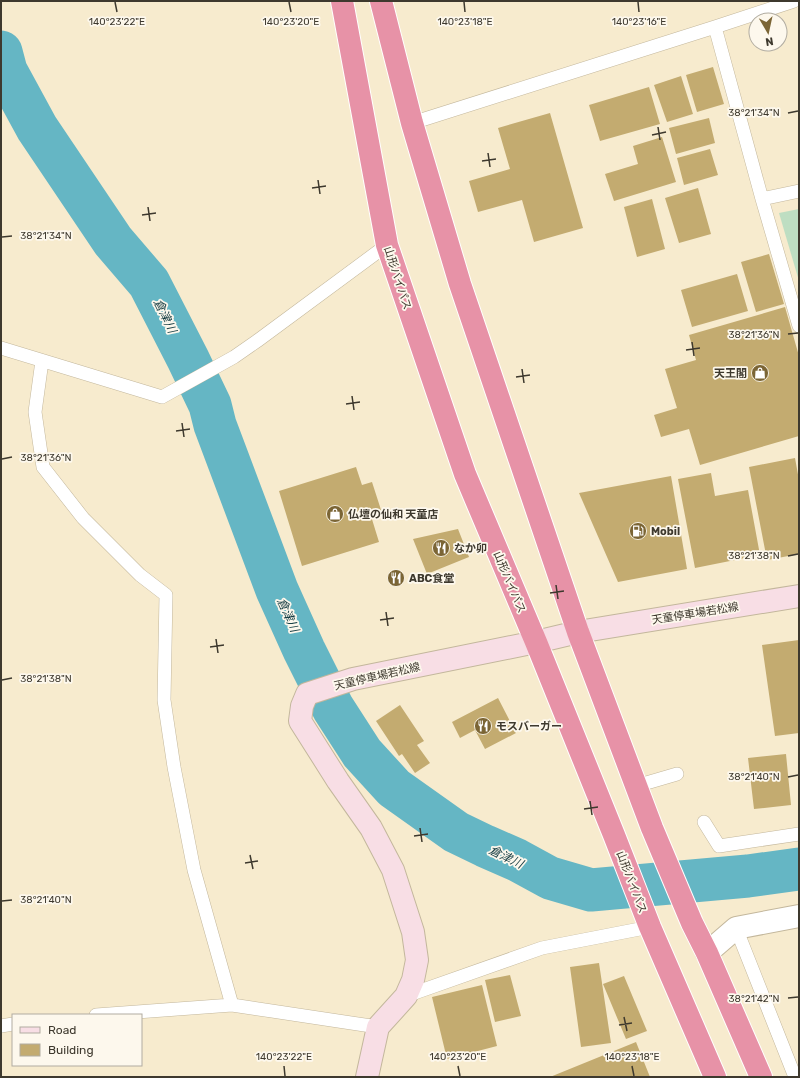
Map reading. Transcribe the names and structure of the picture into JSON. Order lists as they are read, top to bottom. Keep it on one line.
{"streets":{"highway":["山形バイパス"],"main road":["天童停車場若松線"]},"crossings":[["山形バイパス","天童停車場若松線"]],"water":["倉津川"],"places":{"shop":["天王閣","仏壇の仙和 天童店"],"fuel station":["Mobil"],"restaurant":["なか卯","ABC食堂","モスバーガー"]},"legend":["Road","Building"],"north":"bottom","coordinates":["140°23'18\"E","140°23'22\"E","140°23'20\"E","140°23'16\"E","38°21'34\"N","38°21'36\"N","38°21'38\"N","38°21'40\"N","38°21'42\"N"]}
